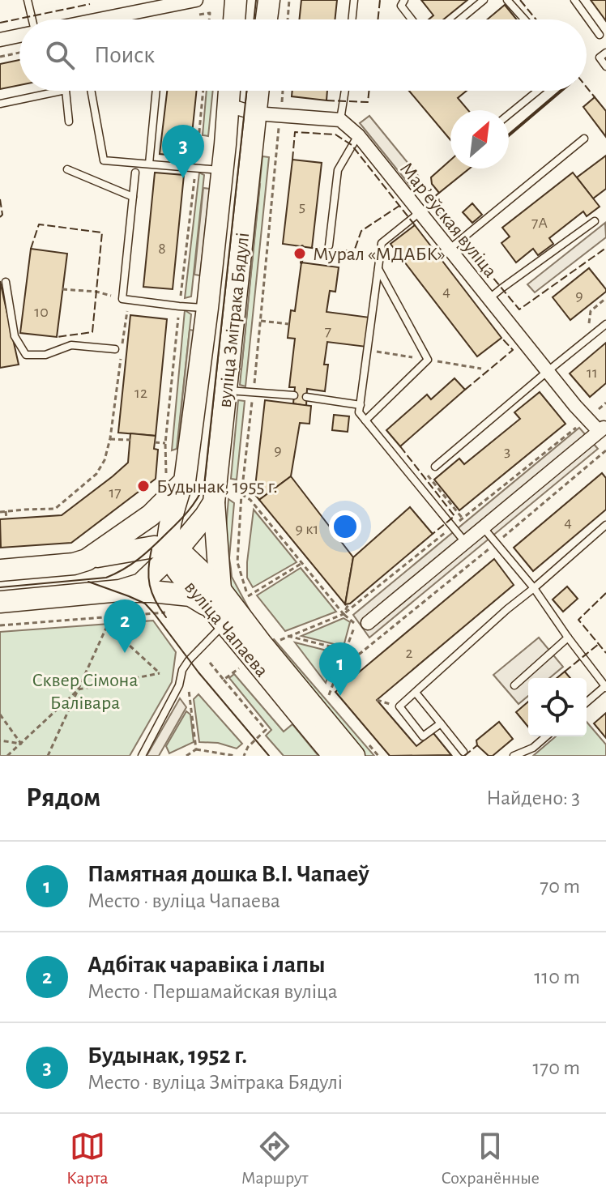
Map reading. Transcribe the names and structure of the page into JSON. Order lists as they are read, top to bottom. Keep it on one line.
{"streets":{"main road":["вуліца Змітрака Бядулі","вуліца Чапаева"],"street":["Марʼеўская вуліца"]},"crossings":[["вуліца Змітрака Бядулі","вуліца Чапаева"]],"parks":["Сквер Сімона Балівара"],"places":["Мурал «МДАБК»","Будынак, 1955 г."],"house_numbers":["5","7А","8","4","9","10","7","11","12","9","3","17","4","9 к1","2"],"north":"top right","page":{"search":"Поиск","pins":["3","2","1"],"heading":["Рядом","Найдено: 3"],"list":[{"mark":"1","name":"Памятная дошка В.І. Чапаеў","note":"Место · вуліца Чапаева","value":"70 m"},{"mark":"2","name":"Адбітак чаравіка і лапы","note":"Место · Першамайская вуліца","value":"110 m"},{"mark":"3","name":"Будынак, 1952 г.","note":"Место · вуліца Змітрака Бядулі","value":"170 m"}],"nav":["Карта","Маршрут","Сохранённые"]}}
